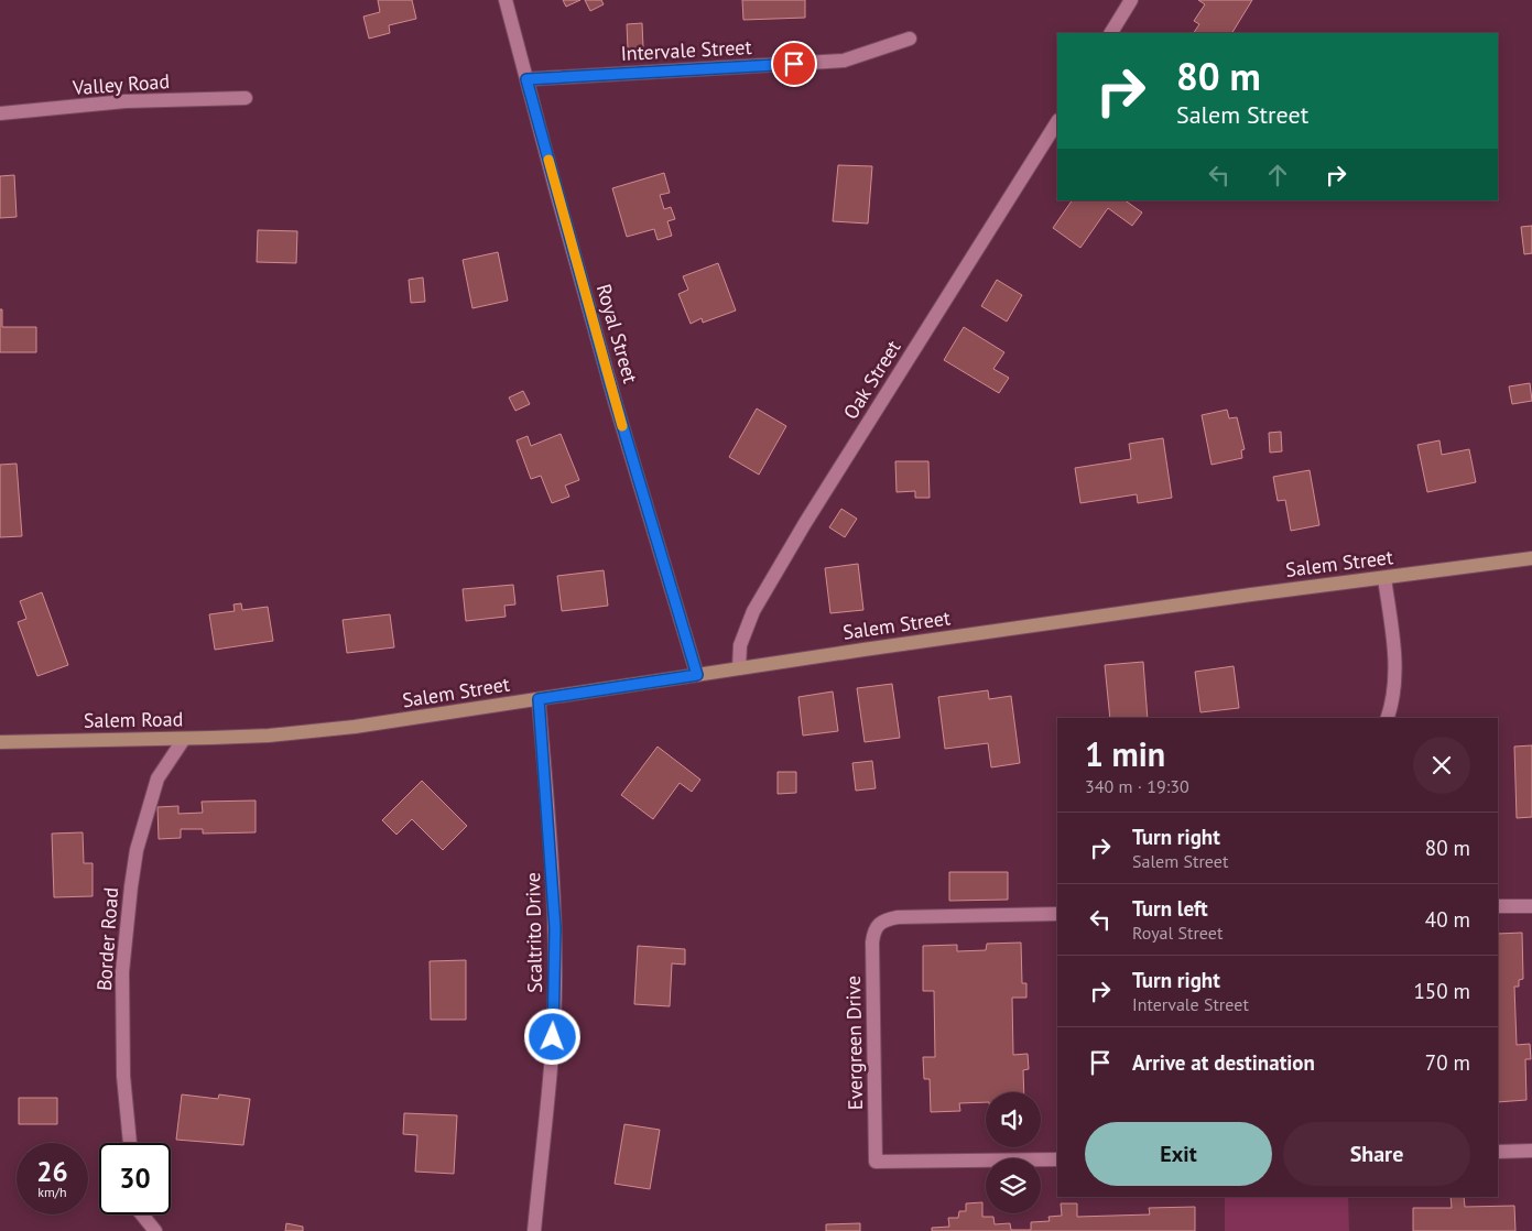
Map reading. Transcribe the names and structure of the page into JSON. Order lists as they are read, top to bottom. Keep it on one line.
{"streets":{"street":["Intervale Street","Valley Road","Royal Street","Oak Street","Salem Street","Salem Road","Scaltrito Drive","Border Road","Evergreen Drive"]},"crossings":[["Intervale Street","Royal Street"],["Royal Street","Salem Street"],["Oak Street","Salem Street"],["Salem Street","Salem Road"],["Salem Street","Scaltrito Drive"],["Salem Road","Border Road"]],"page":{"turn":["80 m","Salem Street"],"heading":["1 min","340 m · 19:30"],"list":[{"name":"Turn right","note":"Salem Street","value":"80 m"},{"name":"Turn left","note":"Royal Street","value":"40 m"},{"name":"Turn right","note":"Intervale Street","value":"150 m"},{"name":"Arrive at destination","value":"70 m"}],"buttons":["Exit","Share"],"speed":"26 km/h","limit":"30"}}
